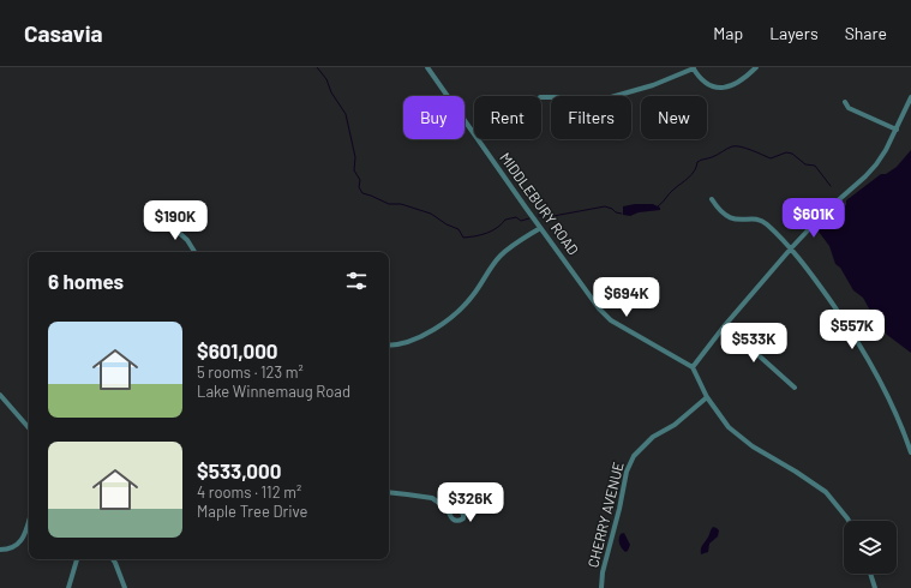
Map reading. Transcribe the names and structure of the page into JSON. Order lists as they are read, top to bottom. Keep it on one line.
{"streets":{"street":["MIDDLEBURY ROAD","CHERRY AVENUE"]},"page":{"header":"Casavia","nav":["Map","Layers","Share"],"chip":["Buy","Rent","Filters","New"],"price":["$601K","$190K","$694K","$557K","$533K","$326K"],"heading":"6 homes","list":[{"name":"$601,000","note":"5 rooms · 123 m² · Lake Winnemaug Road"},{"name":"$533,000","note":"4 rooms · 112 m² · Maple Tree Drive"}]}}
